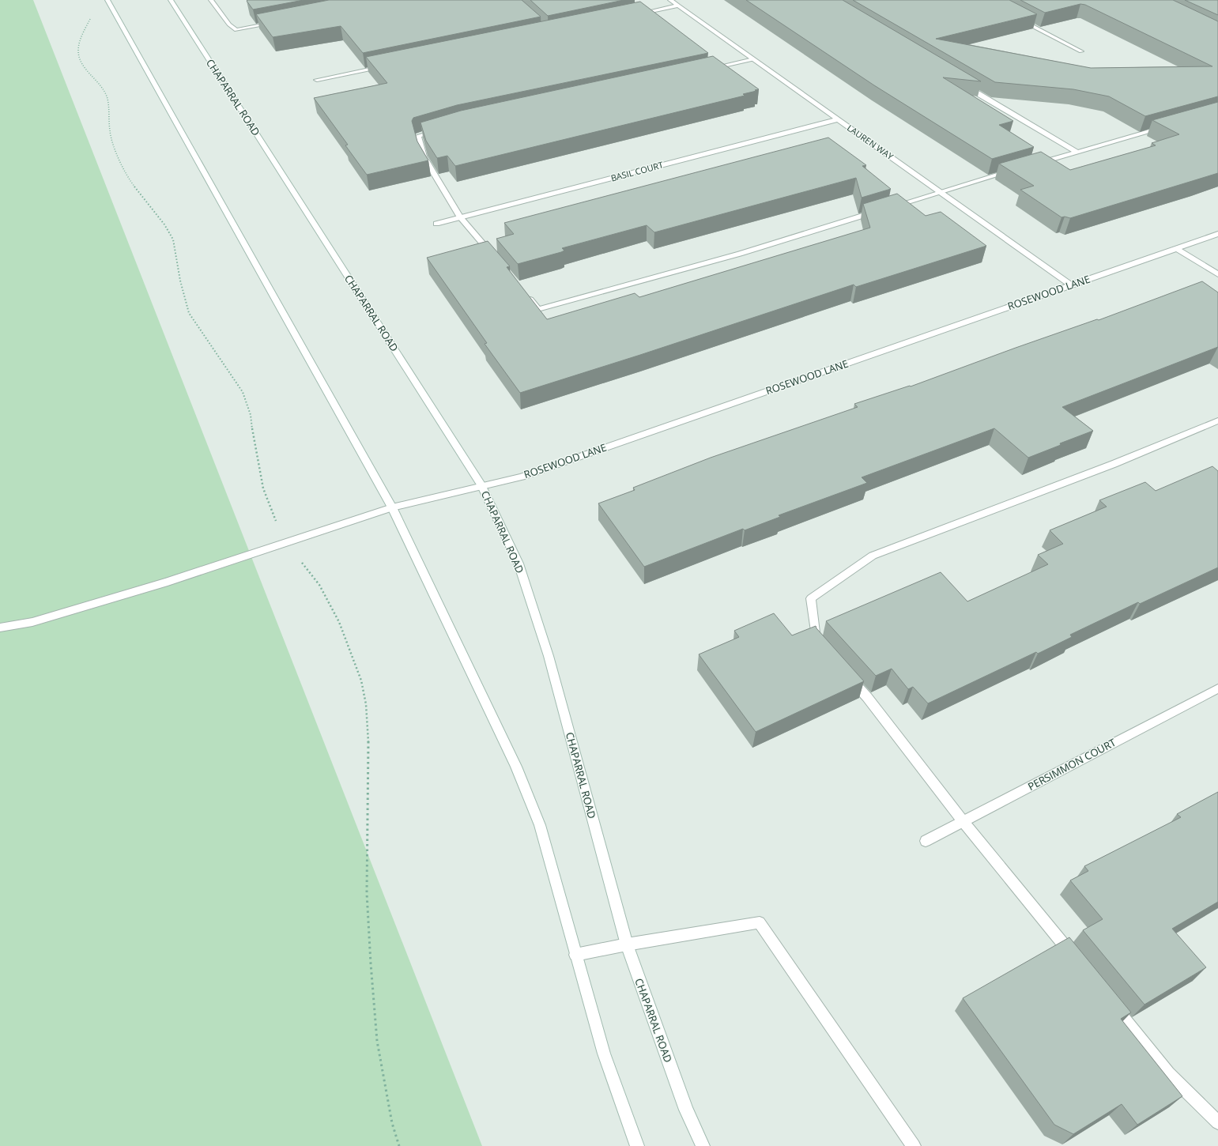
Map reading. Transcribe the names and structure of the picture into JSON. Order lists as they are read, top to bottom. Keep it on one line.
{"streets":{"main road":["CHAPARRAL ROAD","LAUREN WAY","BASIL COURT","ROSEWOOD LANE","PERSIMMON COURT"]},"crossings":[["CHAPARRAL ROAD","ROSEWOOD LANE"],["LAUREN WAY","BASIL COURT"],["LAUREN WAY","ROSEWOOD LANE"]]}
